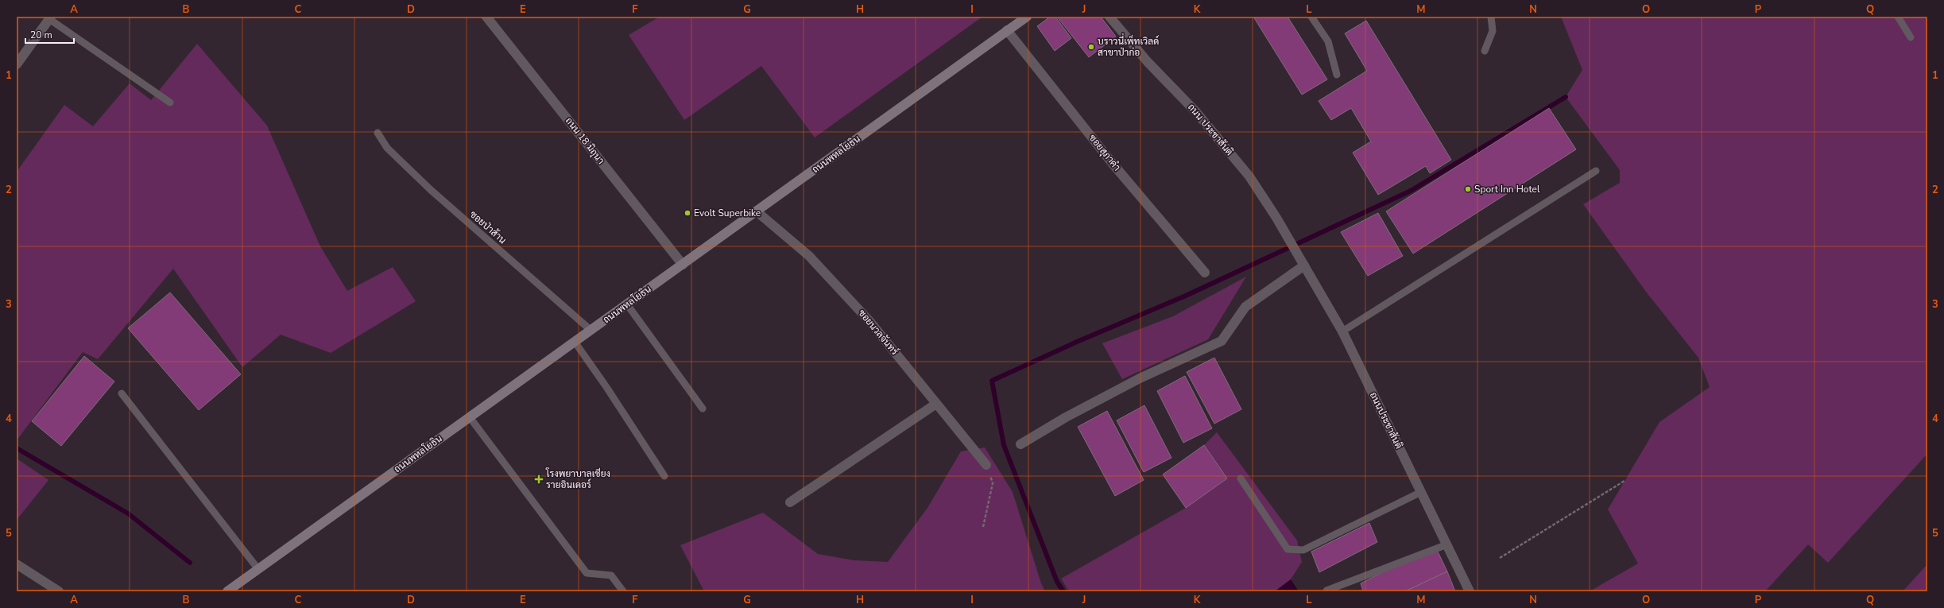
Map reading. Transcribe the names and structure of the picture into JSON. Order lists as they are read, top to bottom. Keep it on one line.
{"streets":{"main road":["ถนนพหลโยธิน"],"street":["ถนน ประชาสันติ","ถนน 18 มิถุนา","ซอยสุภาคำ","ซอยนวลจันทร์","ถนนประชาสันติ"],"lane":["ซอยป่าส้าน"]},"crossings":[["ถนน ประชาสันติ","ถนนประชาสันติ"],["ถนน 18 มิถุนา","ถนนพหลโยธิน"],["ซอยสุภาคำ","ถนนพหลโยธิน"],["ถนนพหลโยธิน","ซอยป่าส้าน"],["ถนนพหลโยธิน","ซอยนวลจันทร์"]],"places":{"other":["บราวนี่เพ็ทเวิลด์ สาขาป่าก่อ","Sport Inn Hotel","Evolt Superbike"],"health":["โรงพยาบาลเชียง รายอินเดอร์"]},"scale_bar":"20 m","grid":{"columns":["A","B","C","D","E","F","G","H","I","J","K","L","M","N","O","P","Q"],"rows":["1","2","3","4","5"]}}
